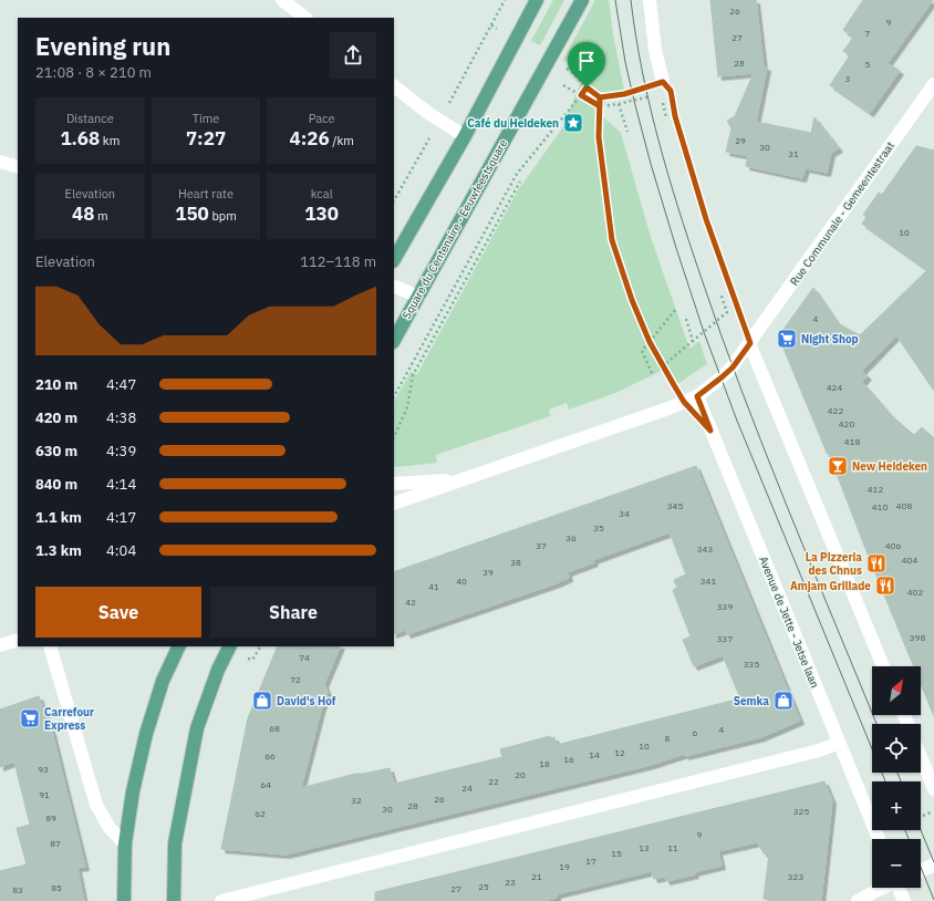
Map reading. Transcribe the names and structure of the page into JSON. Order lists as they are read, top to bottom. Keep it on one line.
{"streets":{"main road":["Square du Centenaire - Eeuwfeestsquare"],"street":["Rue Communale - Gemeentestraat","Avenue de Jette - Jetse laan"]},"places":{"place":["Café du Heideken"],"supermarket":["Night Shop","Carrefour Express"],"bar":["New Heideken"],"restaurant":["La Pizzeria des Chnus","Amjam Grillade"],"shop":["David's Hof","Semka"]},"house_numbers":["26","9","7","27","28","5","3","29","30","31","10","4","424","422","420","418","412","345","408","410","34","35","36","37","406","343","404","38","39","40","341","41","402","42","339","398","337","74","335","72","68","4","6","8","10","12","14","66","16","18","93","20","22","64","24","91","26","32","28","30","325","62","89","9","87","13","11","15","17","19","21","323","23","25","85","27","83"],"north":"top right","page":{"heading":["Evening run","21:08 · 8 × 210 m"],"stats":[["Distance","1.68 km"],["Time","7:27"],["Pace","4:26 /km"],["Elevation","48 m"],["Heart rate","150 bpm"],["kcal","130"]],"chart":["Elevation","112–118 m"],"list":[{"name":"210 m","note":"4:47"},{"name":"420 m","note":"4:38"},{"name":"630 m","note":"4:39"},{"name":"840 m","note":"4:14"},{"name":"1.1 km","note":"4:17"},{"name":"1.3 km","note":"4:04"}],"buttons":["Save","Share"],"map_buttons":["+","−"]}}
